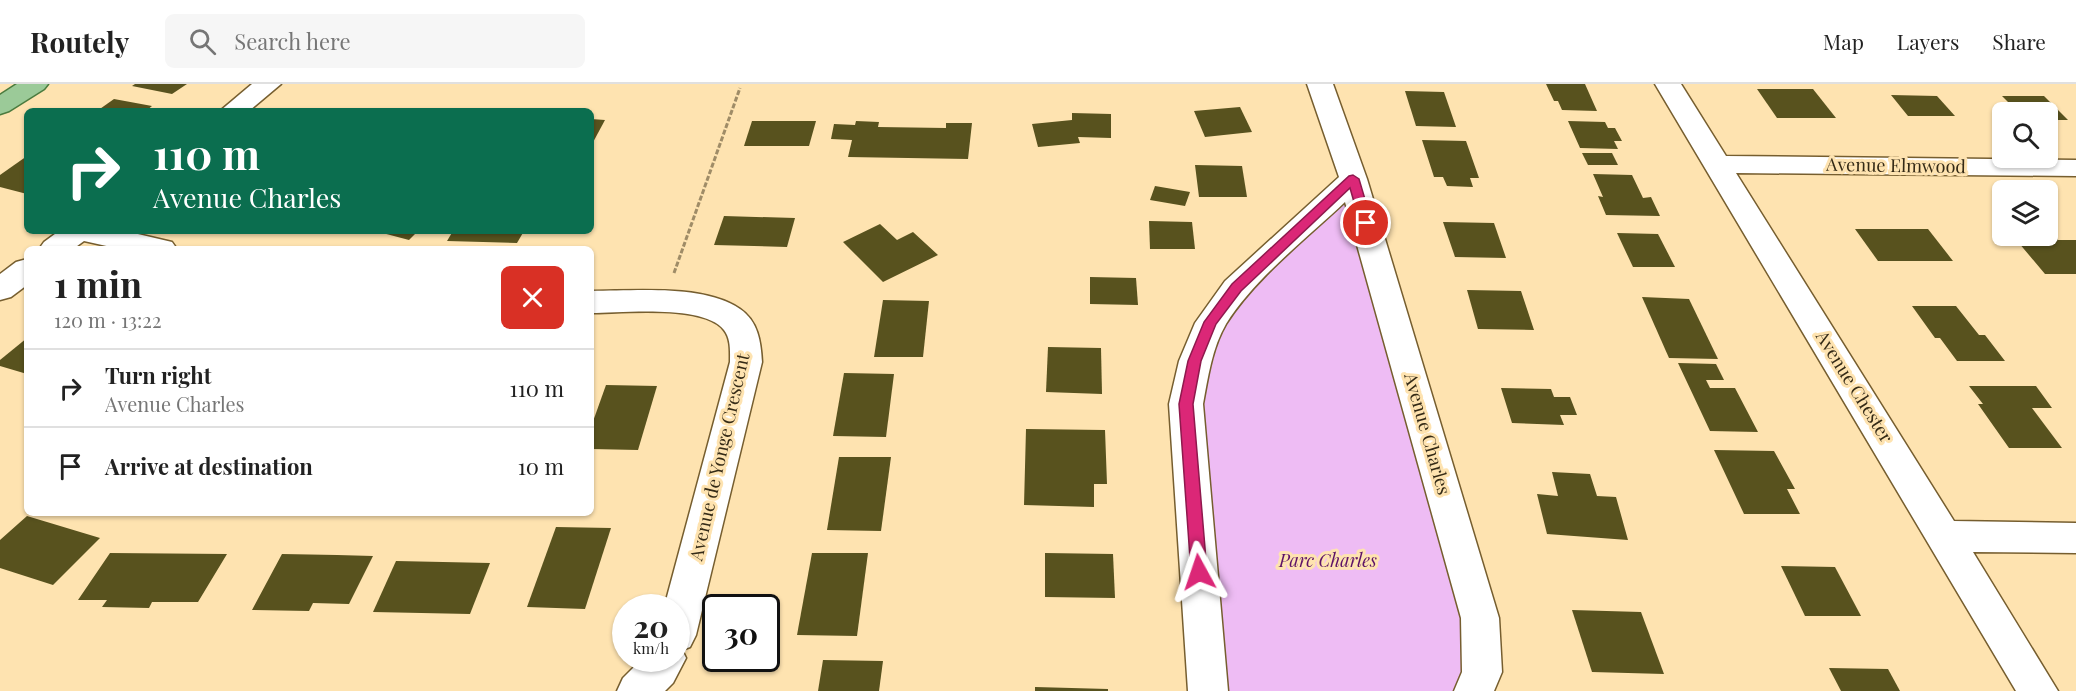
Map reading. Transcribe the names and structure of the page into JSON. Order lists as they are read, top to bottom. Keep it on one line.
{"streets":{"street":["Avenue Elmwood","Avenue Chester","Avenue Charles","Avenue de Yonge Crescent"]},"crossings":[["Avenue Elmwood","Avenue Chester"]],"parks":["Parc Charles"],"page":{"header":"Routely","search":"Search here","nav":["Map","Layers","Share"],"turn":["110 m","Avenue Charles"],"heading":["1 min","120 m · 13:22"],"list":[{"name":"Turn right","note":"Avenue Charles","value":"110 m"},{"name":"Arrive at destination","value":"10 m"}],"speed":"20 km/h","limit":"30"}}
